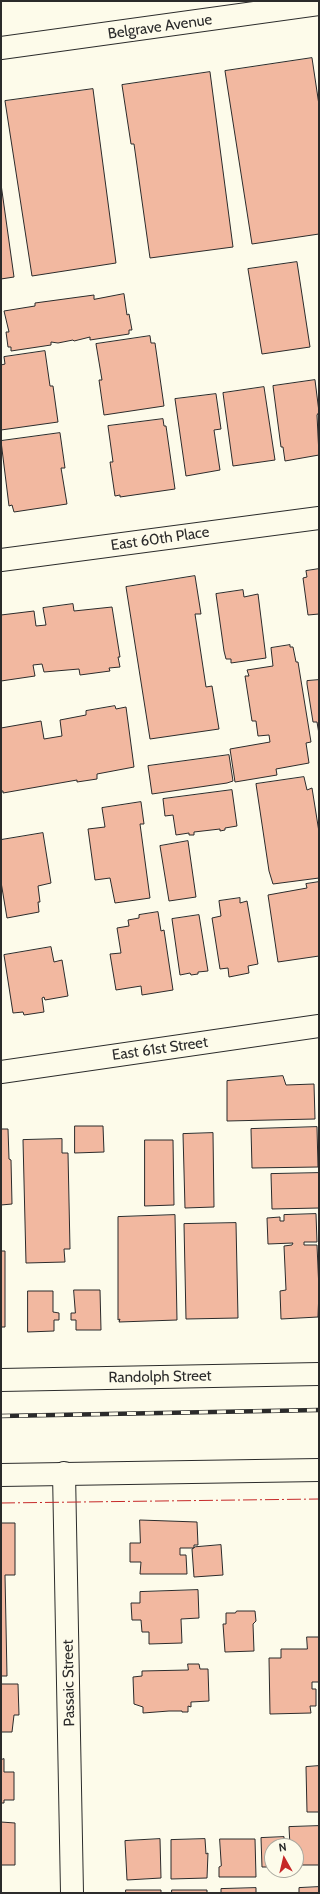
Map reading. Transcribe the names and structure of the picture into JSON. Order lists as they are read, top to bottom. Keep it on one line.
{"streets":{"street":["Belgrave Avenue","East 60th Place","East 61st Street","Randolph Street","Passaic Street"]},"north":"top"}
